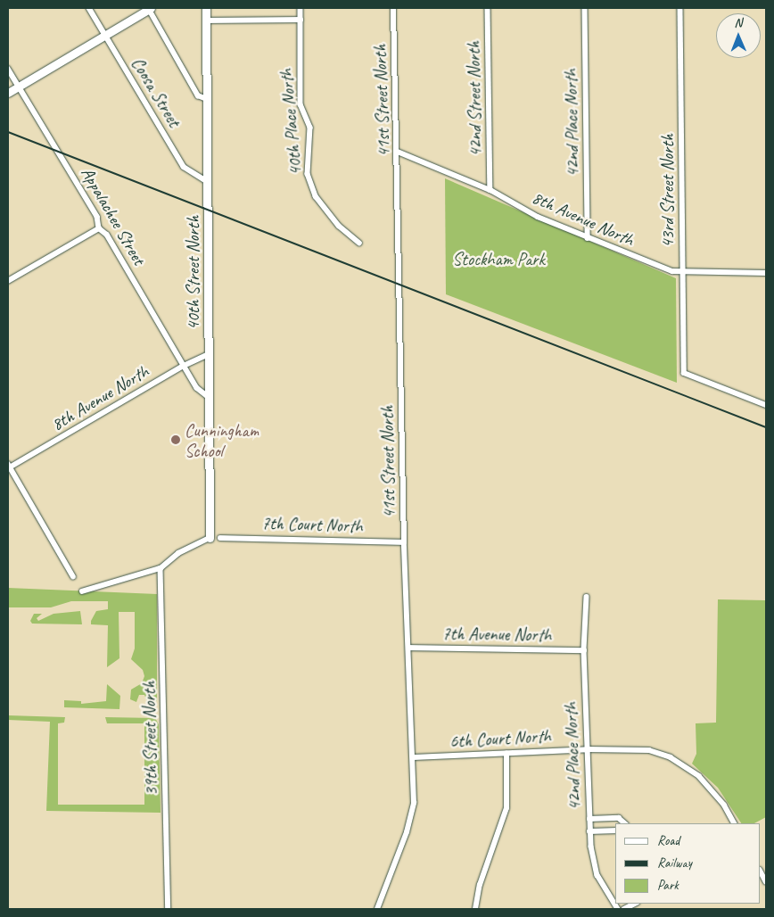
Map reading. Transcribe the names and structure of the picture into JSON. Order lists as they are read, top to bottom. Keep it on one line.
{"streets":{"street":["Coosa Street","42nd Street North","41st Street North","40th Place North","42nd Place North","43rd Street North","Appalachee Street","8th Avenue North","40th Street North","7th Court North","7th Avenue North","39th Street North","6th Court North"]},"crossings":[["Coosa Street","40th Street North"],["42nd Street North","8th Avenue North"],["41st Street North","8th Avenue North"],["41st Street North","7th Court North"],["41st Street North","7th Avenue North"],["41st Street North","6th Court North"],["42nd Place North","8th Avenue North"],["42nd Place North","7th Avenue North"],["42nd Place North","6th Court North"],["43rd Street North","8th Avenue North"],["Appalachee Street","8th Avenue North"],["Appalachee Street","40th Street North"],["8th Avenue North","40th Street North"]],"parks":["Stockham Park"],"places":["Cunningham School"],"legend":["Road","Railway","Park"],"north":"top"}
